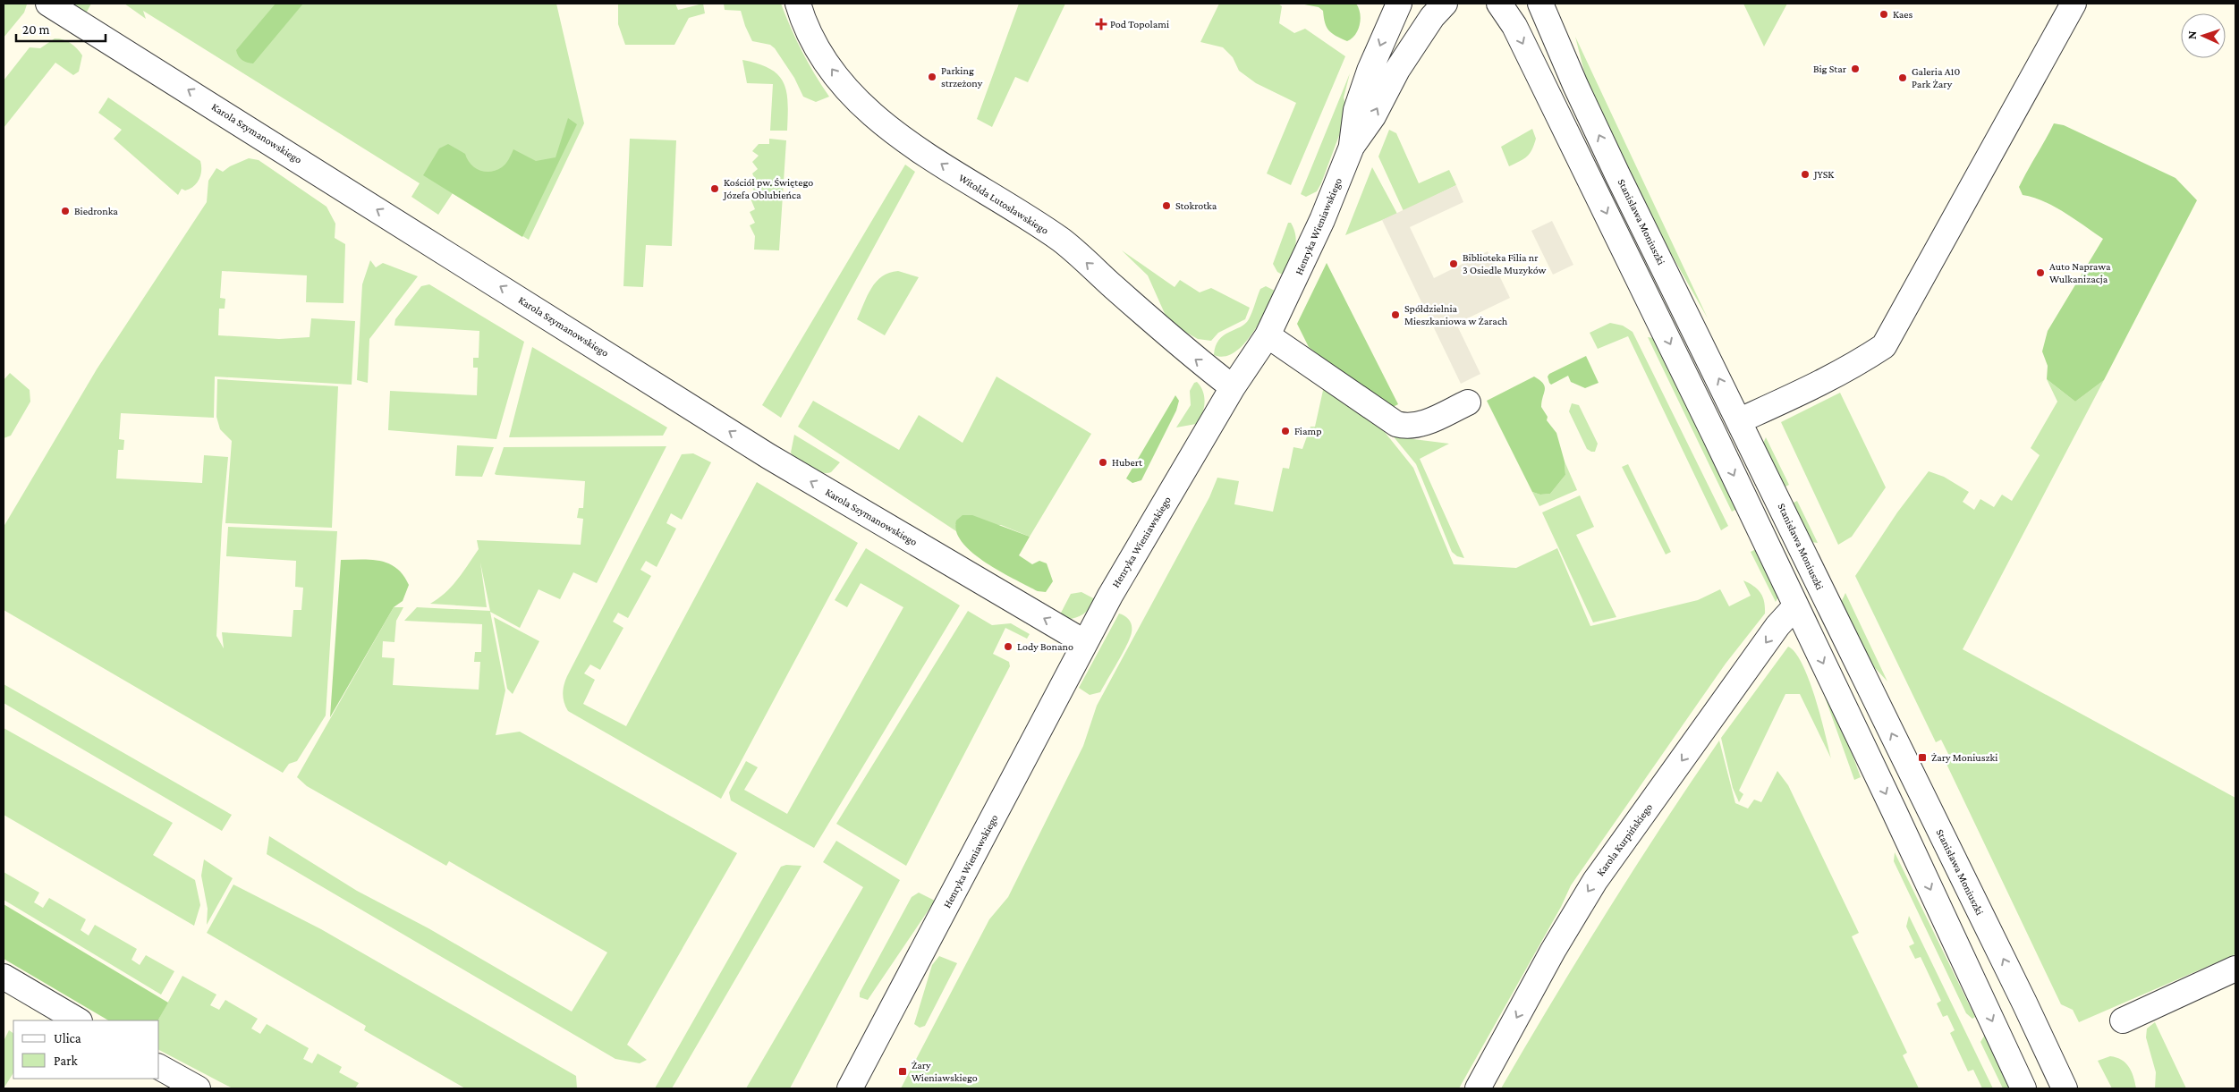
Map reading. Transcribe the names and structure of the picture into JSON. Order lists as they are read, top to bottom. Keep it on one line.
{"streets":{"street":["Karola Szymanowskiego","Witolda Lutosławskiego","Stanisława Moniuszki","Henryka Wieniawskiego","Karola Kurpińskiego"]},"crossings":[["Karola Szymanowskiego","Henryka Wieniawskiego"],["Witolda Lutosławskiego","Henryka Wieniawskiego"]],"one_way":["Karola Szymanowskiego","Witolda Lutosławskiego","Karola Kurpińskiego"],"places":{"other":["Kaes","Big Star","Parking strzeżony","Galeria A10 Park Żary","JYSK","Kościół pw. Świętego Józefa Oblubieńca","Stokrotka","Biedronka","Biblioteka Filia nr 3 Osiedle Muzyków","Auto Naprawa Wulkanizacja","Spółdzielnia Mieszkaniowa w Żarach","Fiamp","Hubert","Lody Bonano"],"health":["Pod Topolami"],"transit":["Żary Moniuszki","Żary Wieniawskiego"]},"legend":["Ulica","Park"],"scale_bar":"20 m","north":"left"}
